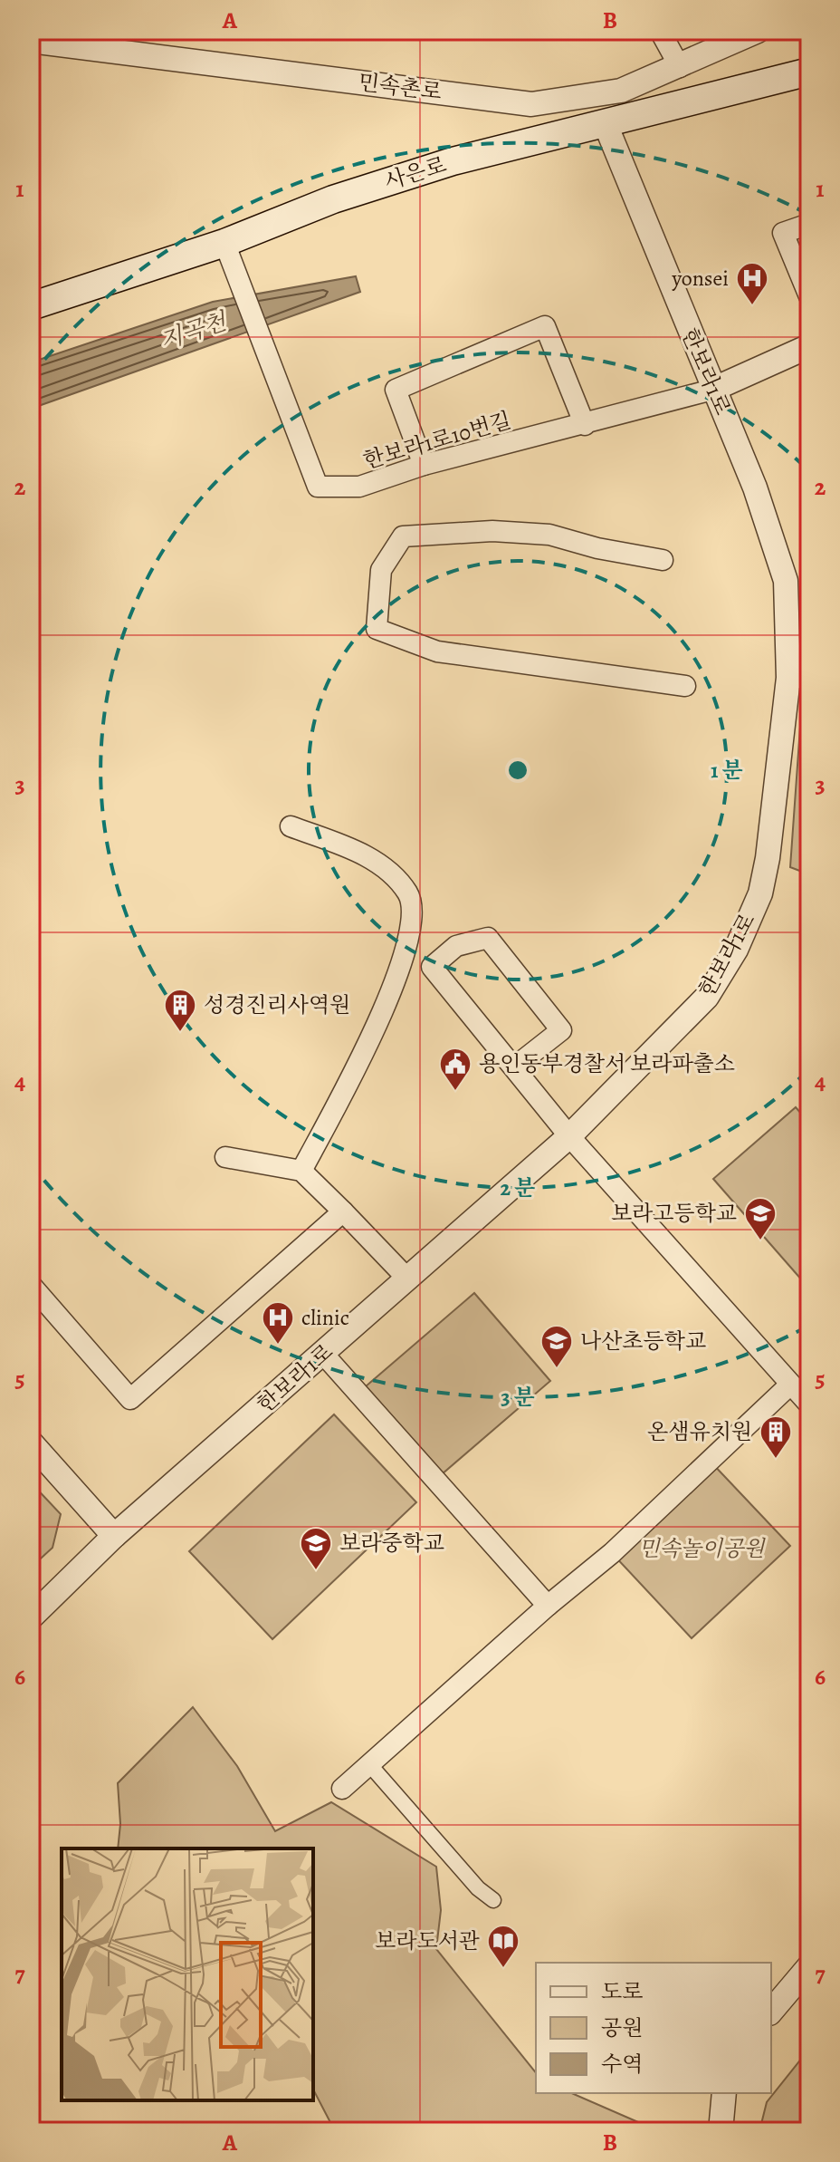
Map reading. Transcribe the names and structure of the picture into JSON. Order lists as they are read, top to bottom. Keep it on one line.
{"streets":{"main road":["사은로"],"street":["민속촌로","한보라1로","한보라1로10번길"]},"crossings":[["사은로","한보라1로"],["사은로","한보라1로10번길"],["한보라1로","한보라1로10번길"]],"water":["지곡천"],"parks":["민속놀이공원"],"places":{"hospital":["yonsei","clinic"],"building":["성경진리사역원","온샘유치원"],"public building":["용인동부경찰서 보라파출소"],"school or university":["보라고등학교","나산초등학교","보라중학교"],"library":["보라도서관"]},"legend":["도로","공원","수역"],"grid":{"columns":["A","B"],"rows":["1","2","3","4","5","6","7"]},"rings":["1 분","2 분","3 분"]}
